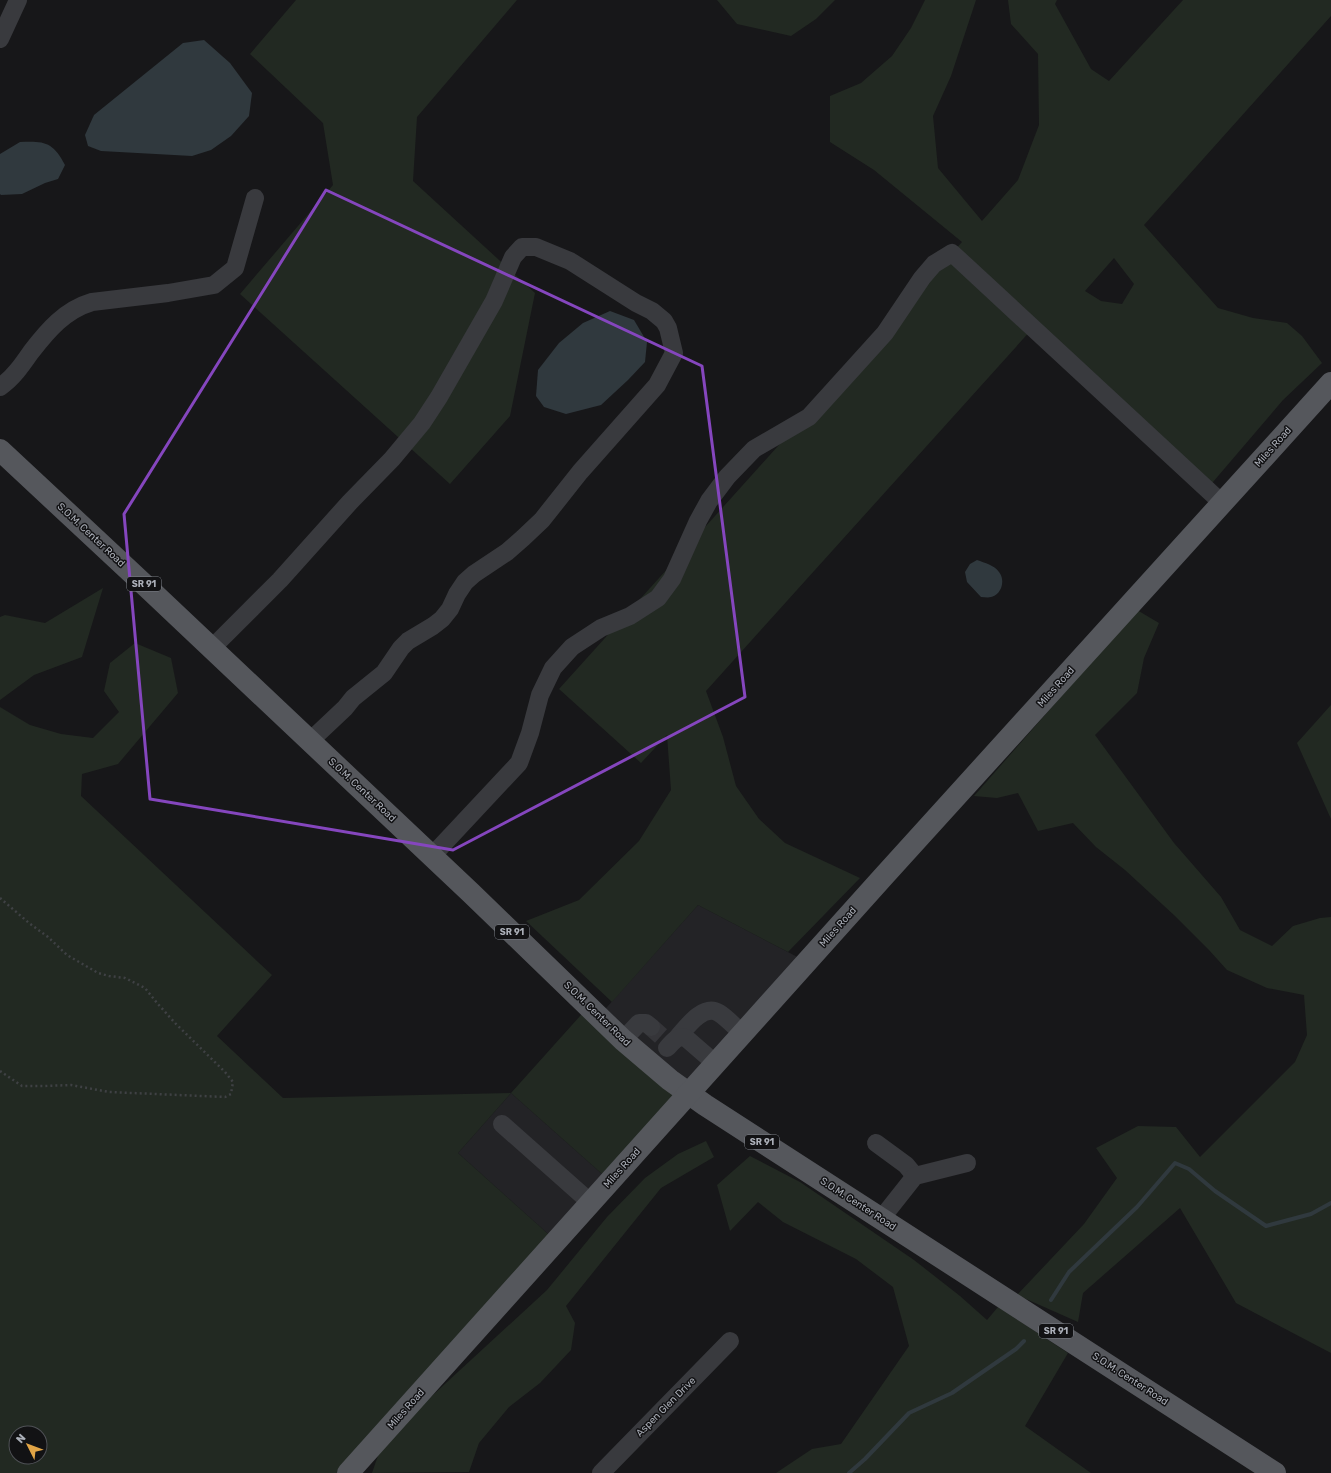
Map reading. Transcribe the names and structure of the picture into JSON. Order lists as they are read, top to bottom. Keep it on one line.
{"streets":{"main road":["Miles Road","S.O.M. Center Road","SR 91"],"street":["Aspen Glen Drive"]},"crossings":[["Miles Road","S.O.M. Center Road"]],"north":"top left"}
